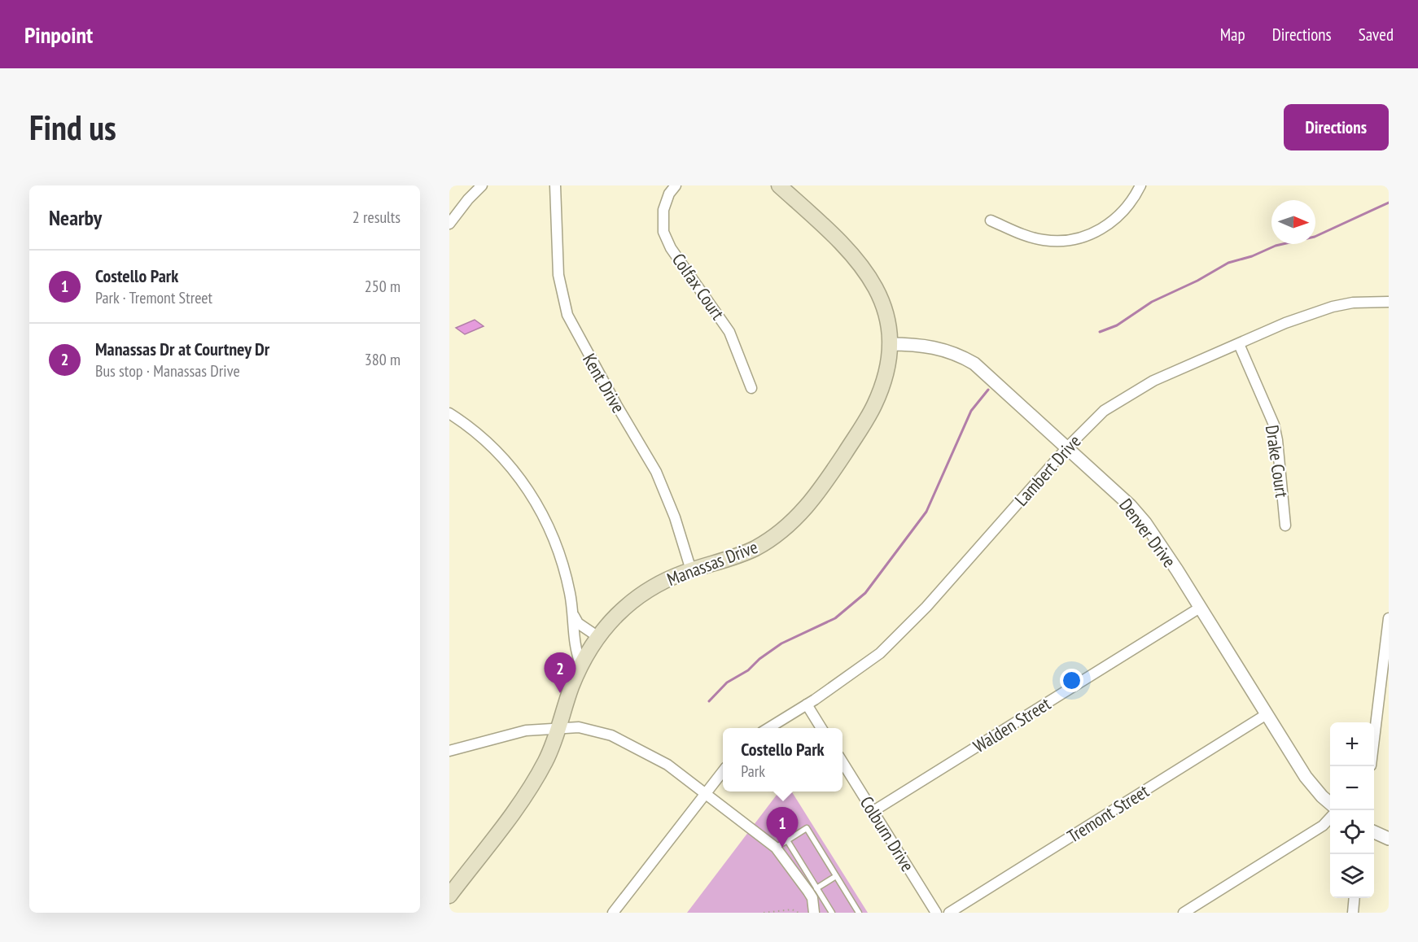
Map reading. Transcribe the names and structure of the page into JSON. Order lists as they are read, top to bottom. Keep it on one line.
{"streets":{"main road":["Manassas Drive"],"street":["Colfax Court","Kent Drive","Drake Court","Lambert Drive","Denver Drive","Walden Street","Tremont Street","Colburn Drive"]},"crossings":[["Kent Drive","Manassas Drive"],["Drake Court","Lambert Drive"],["Lambert Drive","Denver Drive"],["Denver Drive","Manassas Drive"],["Denver Drive","Walden Street"],["Denver Drive","Tremont Street"],["Walden Street","Colburn Drive"]],"north":"right","page":{"header":"Pinpoint","nav":["Map","Directions","Saved"],"buttons":"Directions","title":"Find us","heading":["Nearby","2 results"],"list":[{"mark":"1","name":"Costello Park","note":"Park · Tremont Street","value":"250 m"},{"mark":"2","name":"Manassas Dr at Courtney Dr","note":"Bus stop · Manassas Drive","value":"380 m"}],"pins":["2","1"],"map_buttons":["+","−"],"popup":["Costello Park","Park"]}}
